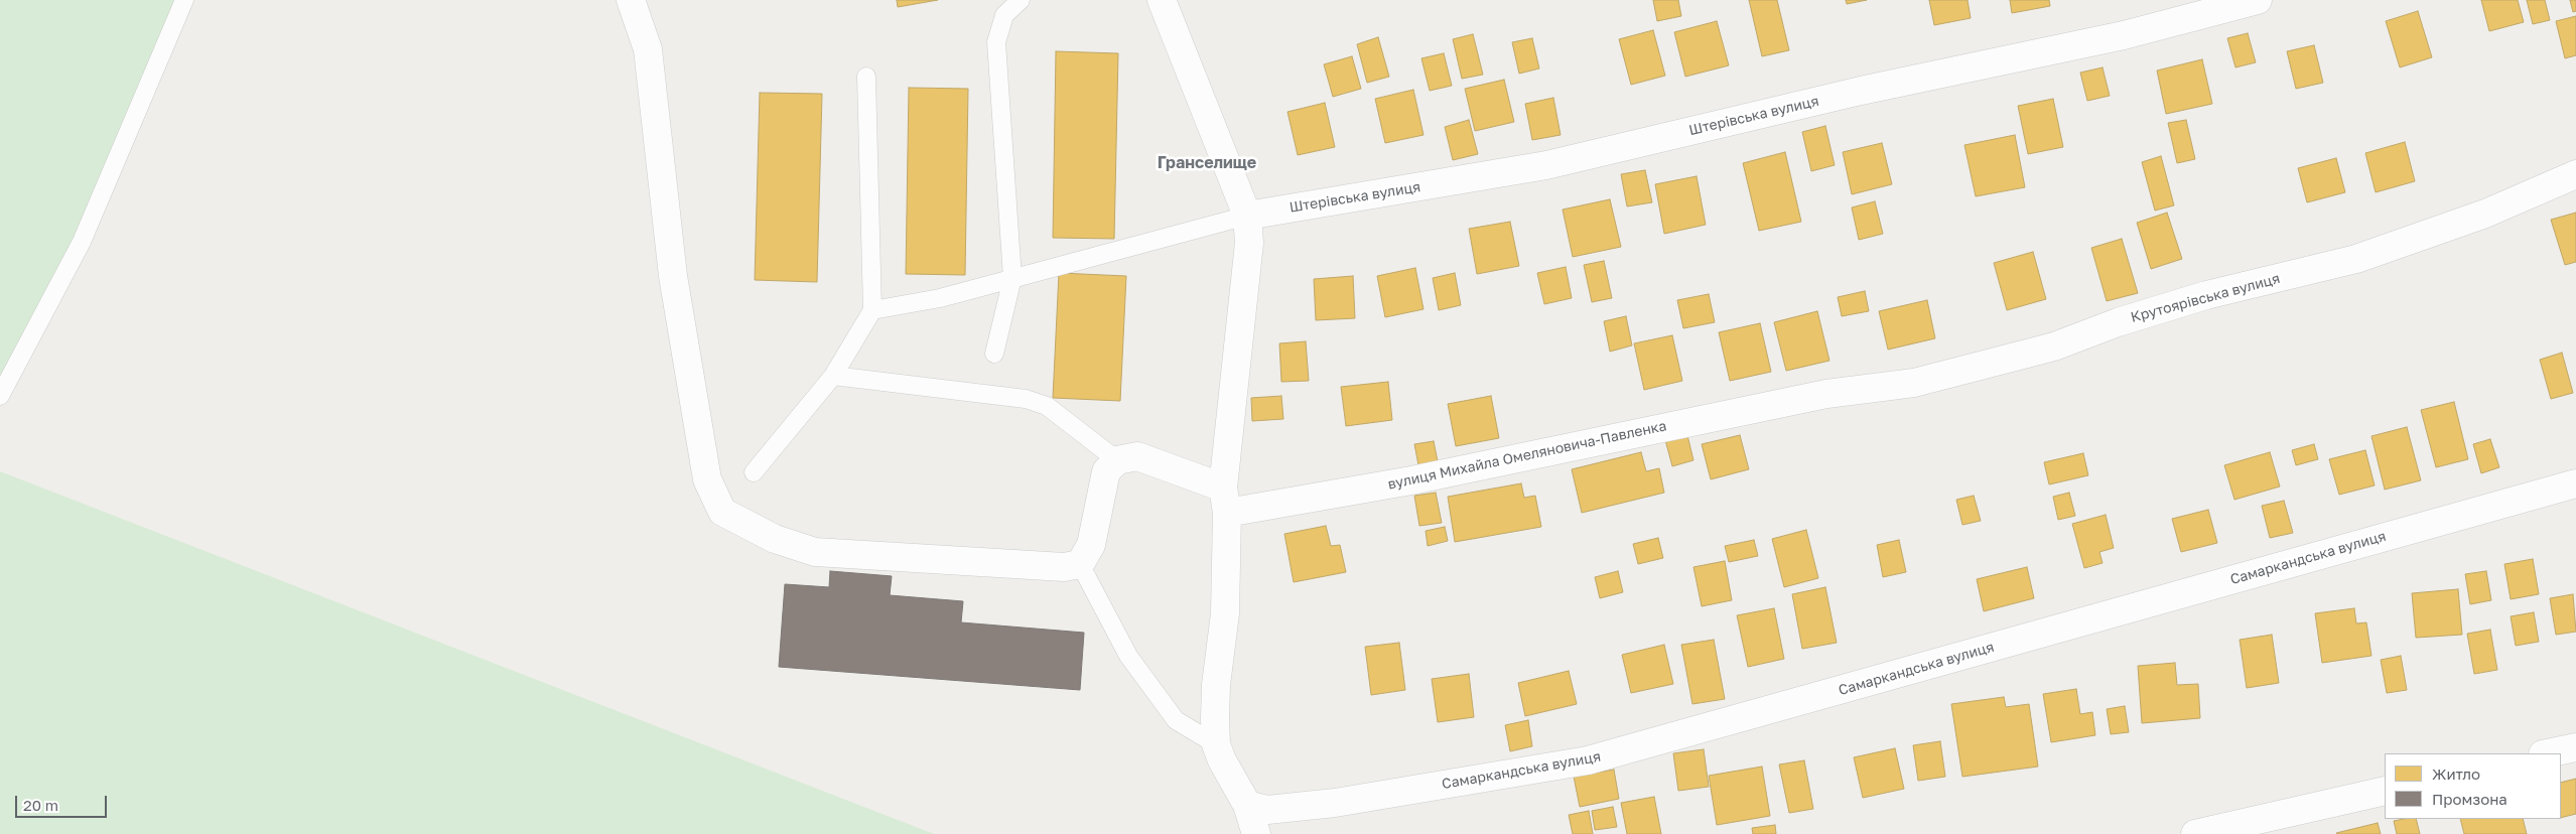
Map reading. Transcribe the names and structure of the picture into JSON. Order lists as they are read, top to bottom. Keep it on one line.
{"streets":{"street":["Штерівська вулиця","Крутоярівська вулиця","вулиця Михайла Омеляновича-Павленка","Самаркандська вулиця"]},"crossings":[["Крутоярівська вулиця","вулиця Михайла Омеляновича-Павленка"]],"districts":["Гранселище"],"legend":["Житло","Промзона"],"scale_bar":"20 m"}
